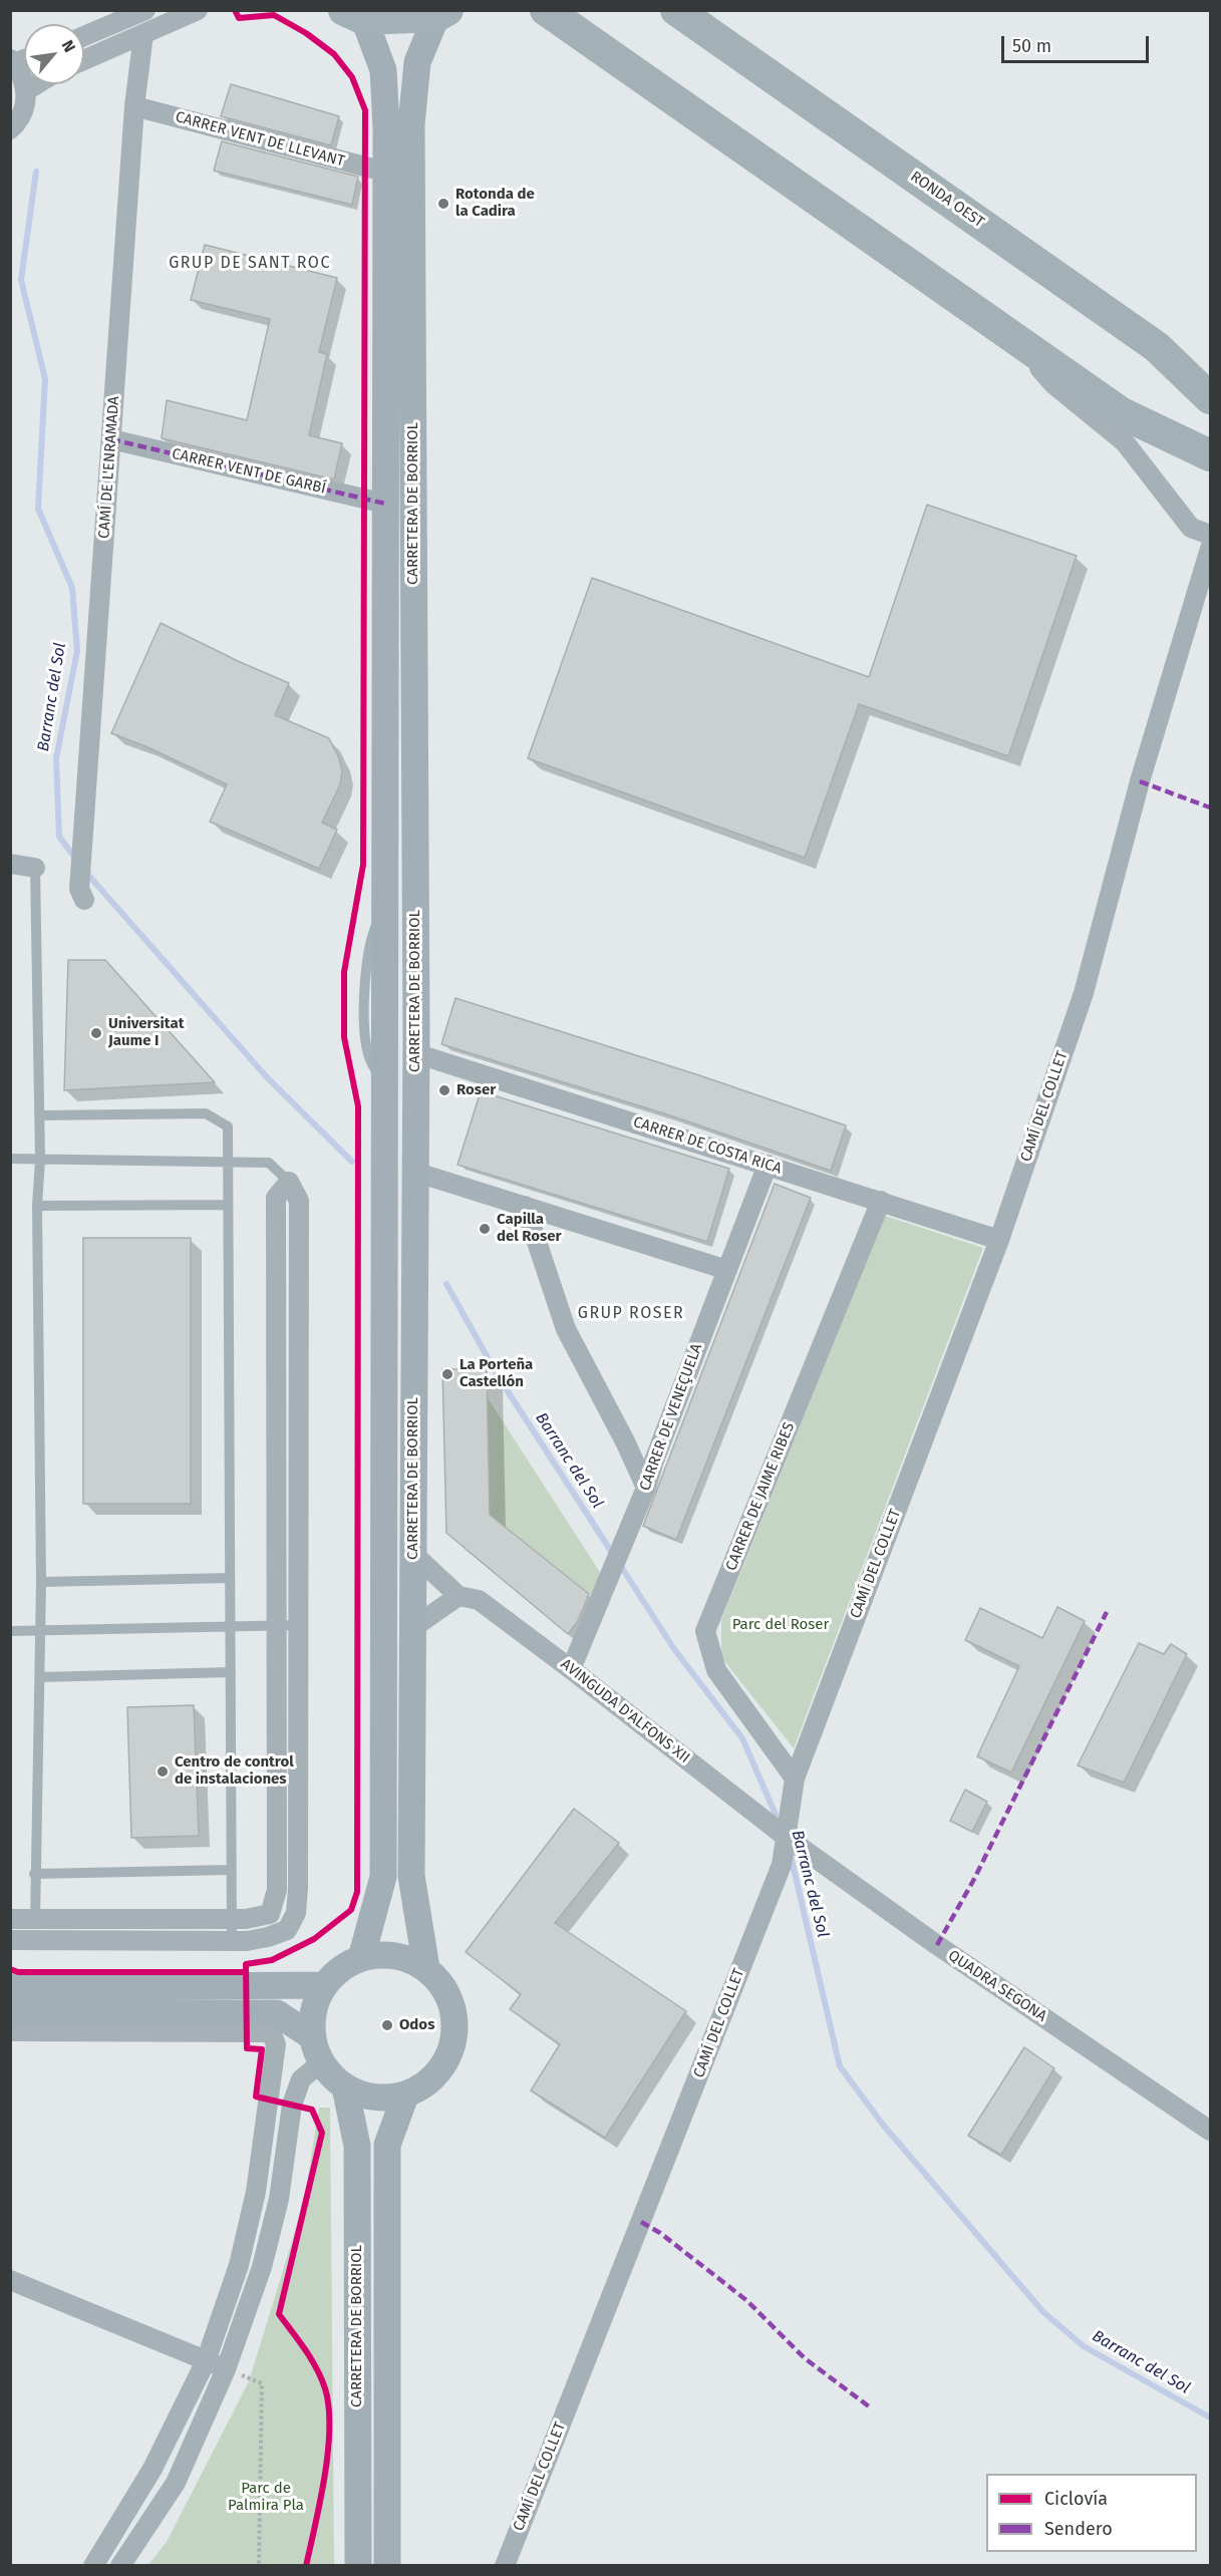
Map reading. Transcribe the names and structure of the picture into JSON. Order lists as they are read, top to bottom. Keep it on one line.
{"streets":{"main road":["RONDA OEST","CARRETERA DE BORRIOL"],"street":["CARRER VENT DE LLEVANT","CAMÍ DE L'ENRAMADA","CARRER VENT DE GARBÍ","CAMÍ DEL COLLET","CARRER DE COSTA RICA","CARRER DE VENEÇUELA","CARRER DE JAIME RIBES","AVINGUDA D'ALFONS XII","QUADRA SEGONA"]},"crossings":[["CARRER VENT DE LLEVANT","CAMÍ DE L'ENRAMADA"],["CARRER VENT DE LLEVANT","CARRETERA DE BORRIOL"],["CAMÍ DE L'ENRAMADA","CARRER VENT DE GARBÍ"],["CARRER VENT DE GARBÍ","CARRETERA DE BORRIOL"],["CARRETERA DE BORRIOL","CARRER DE COSTA RICA"],["CARRETERA DE BORRIOL","AVINGUDA D'ALFONS XII"],["CAMÍ DEL COLLET","CARRER DE COSTA RICA"],["CAMÍ DEL COLLET","CARRER DE JAIME RIBES"],["CAMÍ DEL COLLET","AVINGUDA D'ALFONS XII"],["CAMÍ DEL COLLET","QUADRA SEGONA"],["CARRER DE COSTA RICA","CARRER DE VENEÇUELA"],["CARRER DE COSTA RICA","CARRER DE JAIME RIBES"],["CARRER DE VENEÇUELA","AVINGUDA D'ALFONS XII"],["AVINGUDA D'ALFONS XII","QUADRA SEGONA"]],"districts":["GRUP DE SANT ROC","GRUP ROSER"],"water":["Barranc del Sol"],"parks":["Parc del Roser","Parc de Palmira Pla"],"places":["Rotonda de la Cadira","Universitat Jaume I","Roser","Capilla del Roser","La Porteña Castellón","Centro de control de instalaciones","Odos"],"legend":["Ciclovía","Sendero"],"scale_bar":"50 m","north":"top right"}
